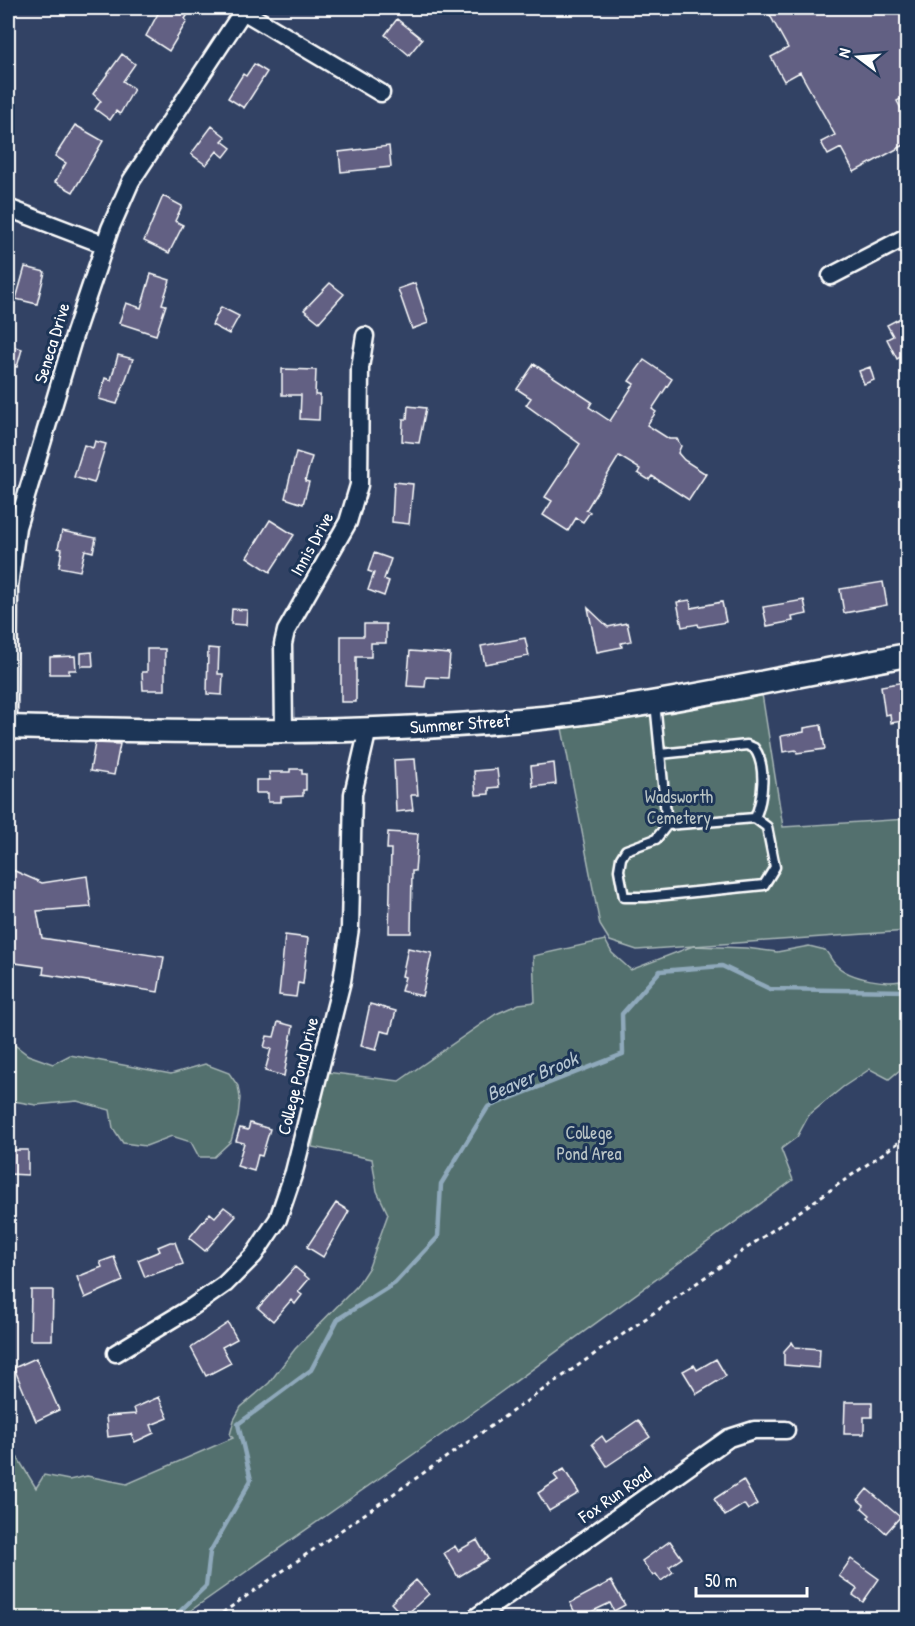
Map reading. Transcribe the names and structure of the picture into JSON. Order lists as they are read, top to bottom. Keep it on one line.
{"streets":{"street":["Seneca Drive","Innis Drive","Summer Street","College Pond Drive","Fox Run Road"]},"crossings":[["Seneca Drive","Summer Street"],["Innis Drive","Summer Street"],["Summer Street","College Pond Drive"]],"water":["Beaver Brook"],"parks":["Wadsworth Cemetery","College Pond Area"],"scale_bar":"50 m","north":"left"}
